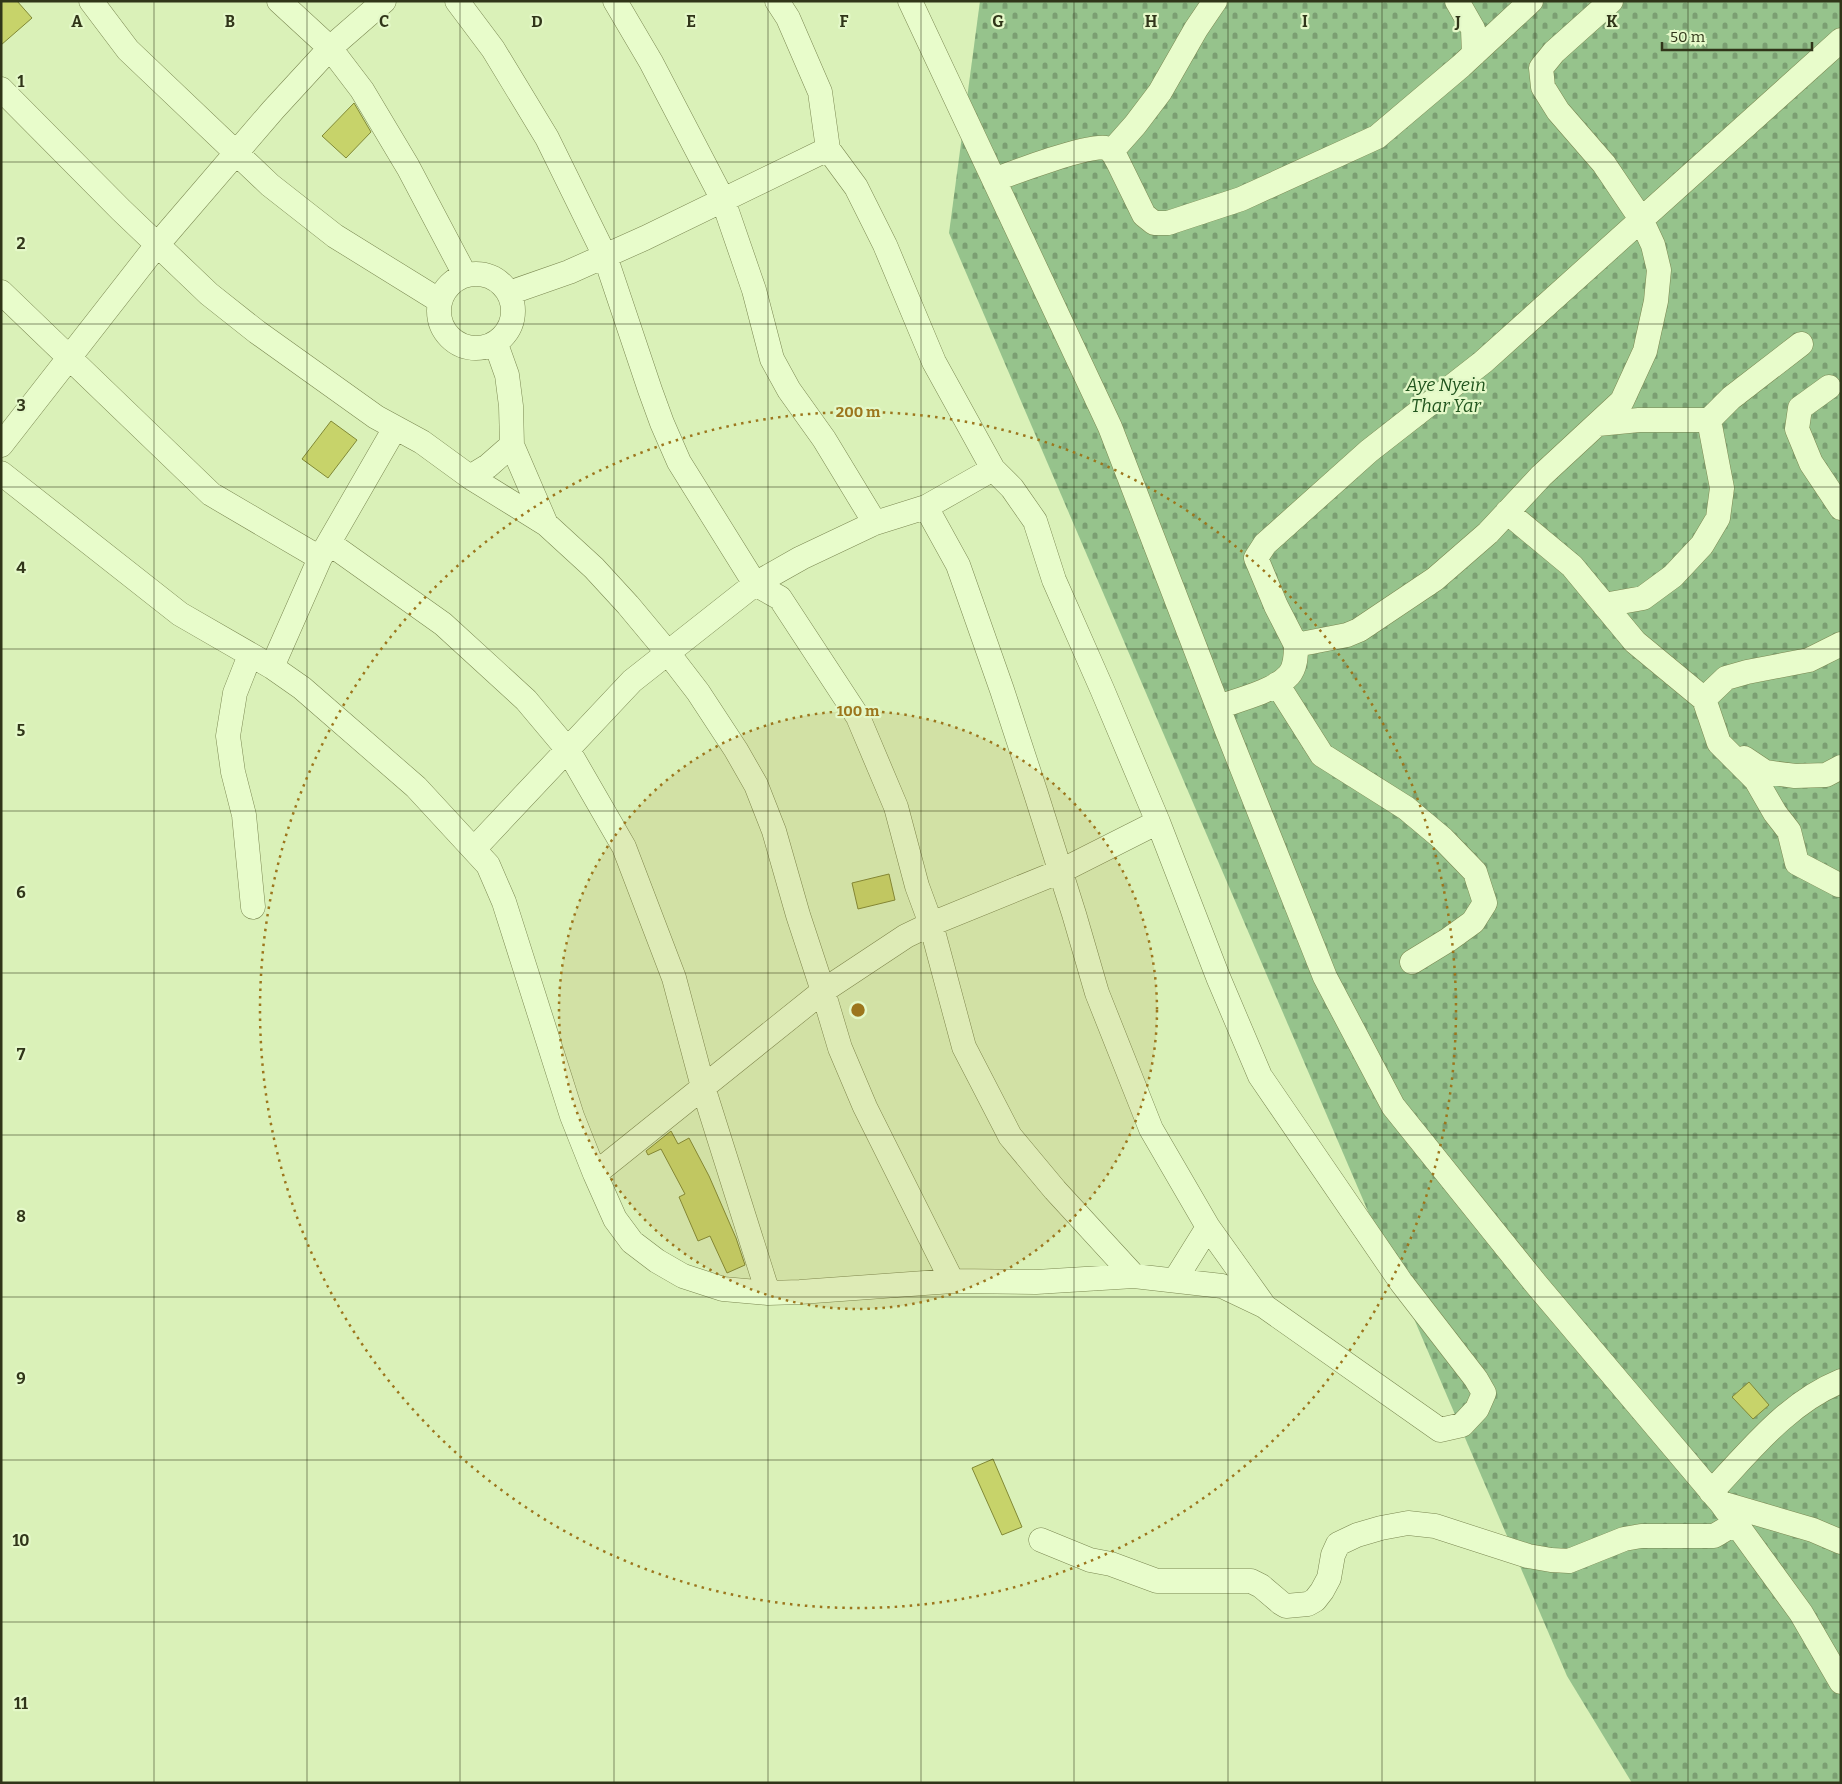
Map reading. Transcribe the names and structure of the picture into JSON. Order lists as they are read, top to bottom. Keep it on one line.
{"parks":["Aye Nyein Thar Yar"],"scale_bar":"50 m","grid":{"columns":["A","B","C","D","E","F","G","H","I","J","K"],"rows":["1","2","3","4","5","6","7","8","9","10","11"]},"rings":["200 m","100 m"]}
